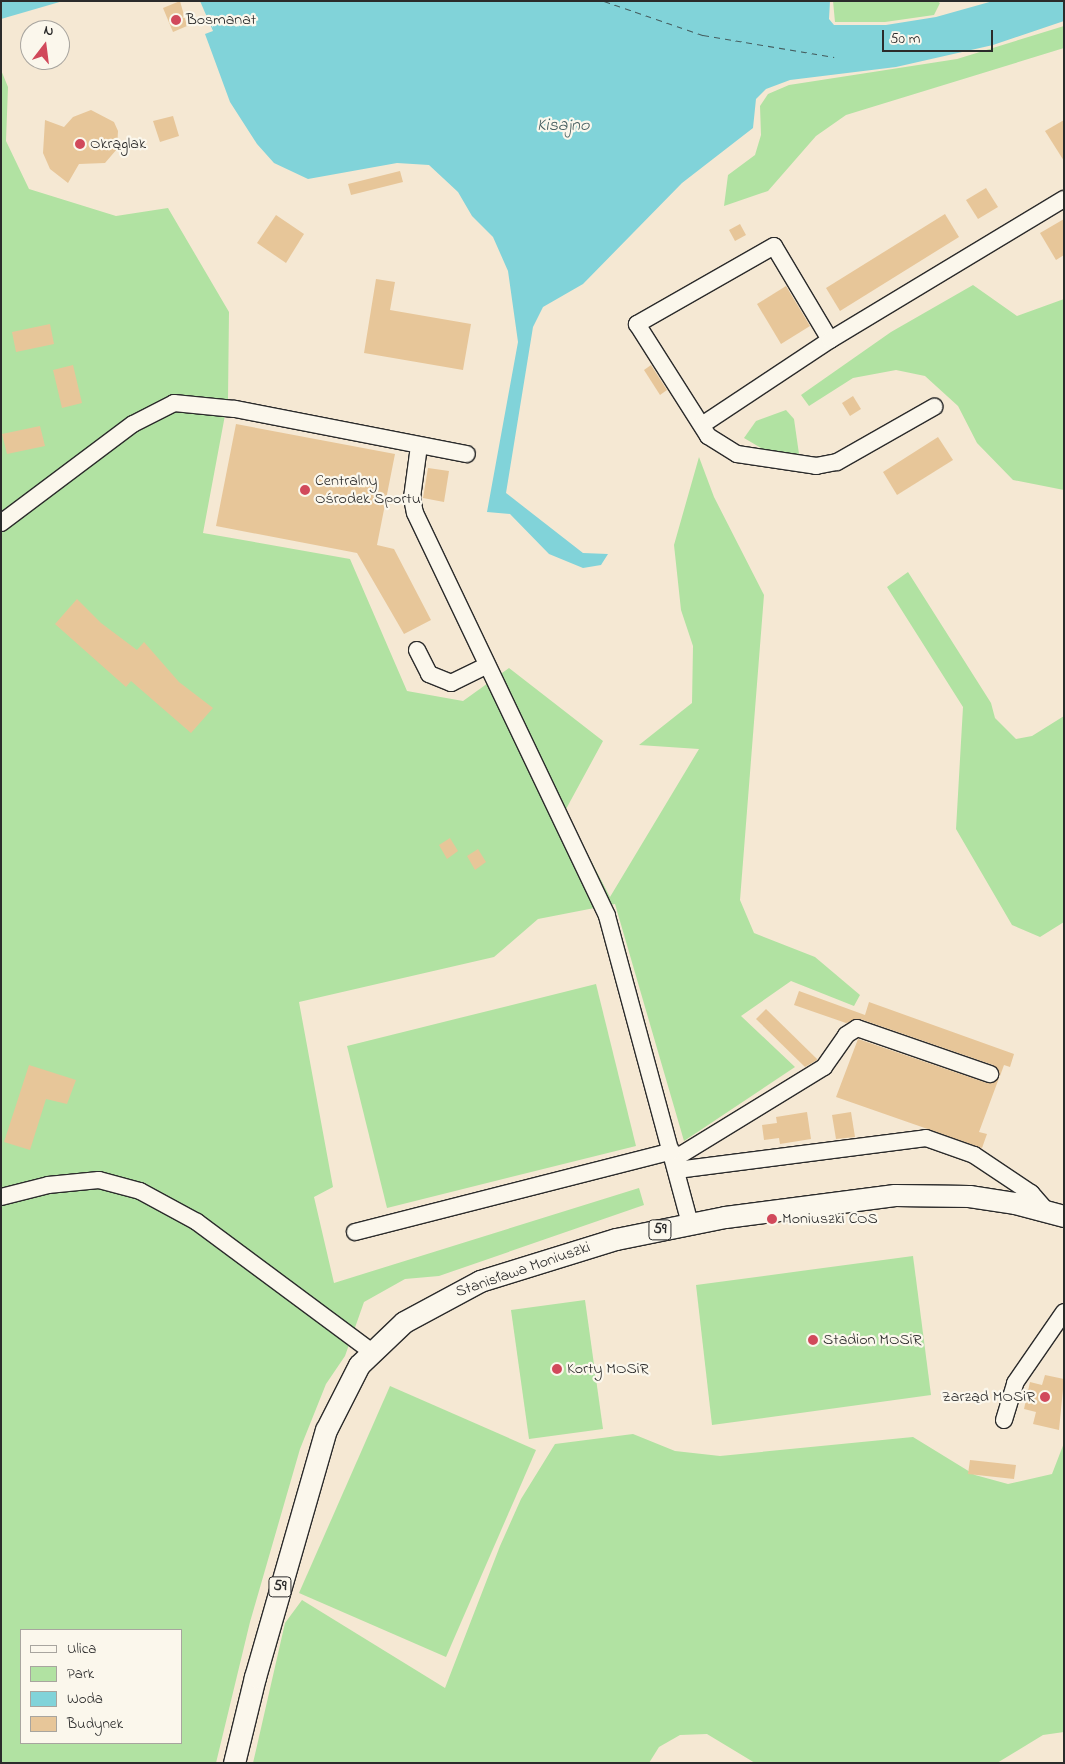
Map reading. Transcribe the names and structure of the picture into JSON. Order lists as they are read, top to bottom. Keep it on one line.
{"streets":{"main road":["59","Stanisława Moniuszki"]},"water":["Kisajno"],"places":["Bosmanat","Okrąglak","Centralny Ośrodek Sportu","Moniuszki COS","Stadion MOSiR","Korty MOSiR","Zarząd MOSiR"],"legend":["Ulica","Park","Woda","Budynek"],"scale_bar":"50 m","north":"top"}
